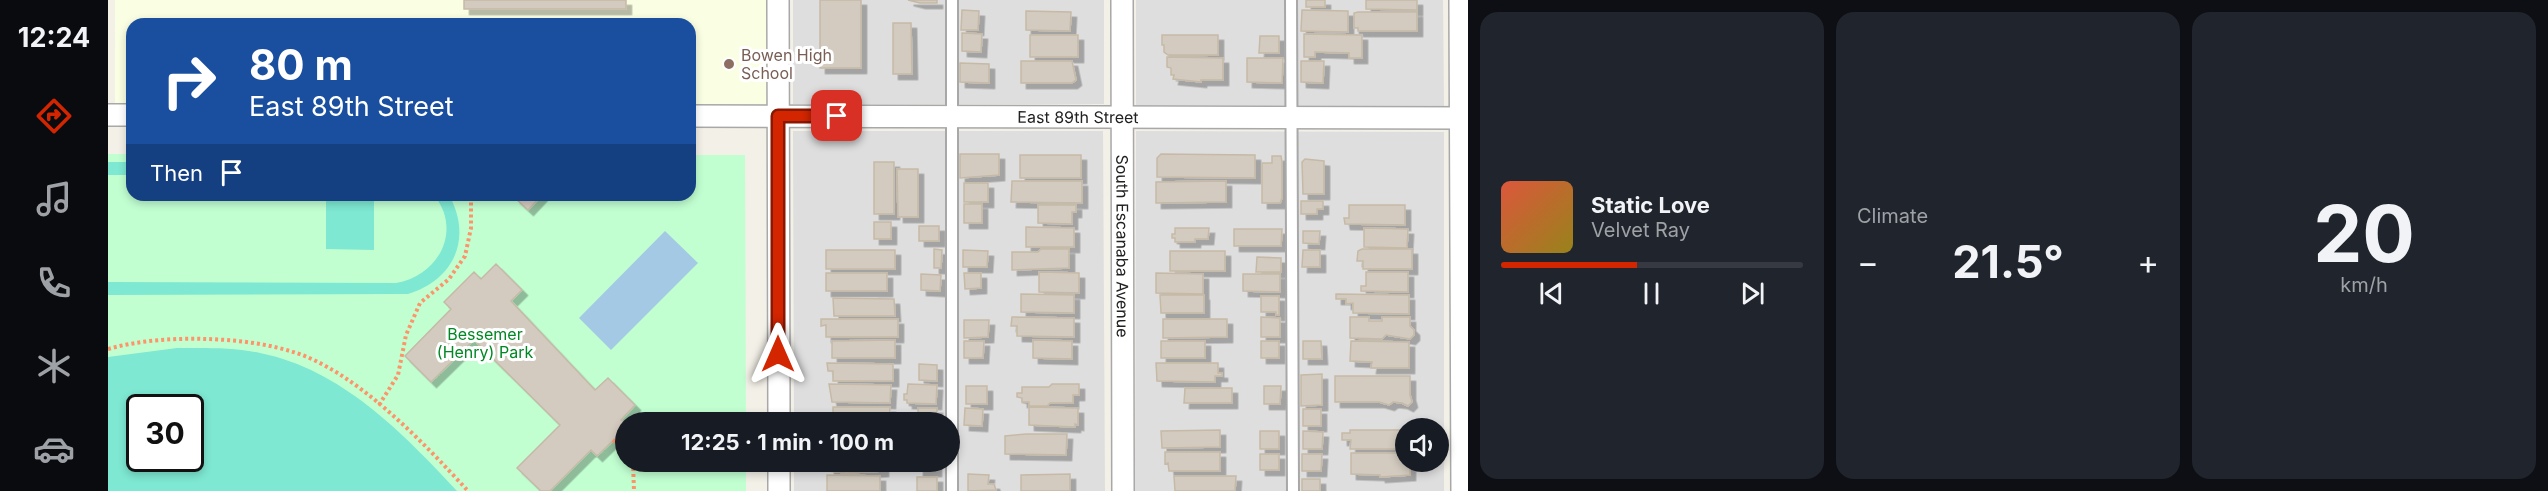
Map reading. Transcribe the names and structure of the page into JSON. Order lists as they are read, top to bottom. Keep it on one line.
{"streets":{"street":["East 89th Street","South Escanaba Avenue"]},"crossings":[["East 89th Street","South Escanaba Avenue"]],"parks":["Bessemer (Henry) Park"],"places":["Bowen High School"],"page":{"tabs":"12:24","tile":["Climate",["20","km/h"]],"turn":["80 m","East 89th Street"],"then":"Then","song":["Static Love","Velvet Ray"],"heat":["−","21.5°","+"],"limit":"30","trip":"12:25 · 1 min · 100 m"}}
